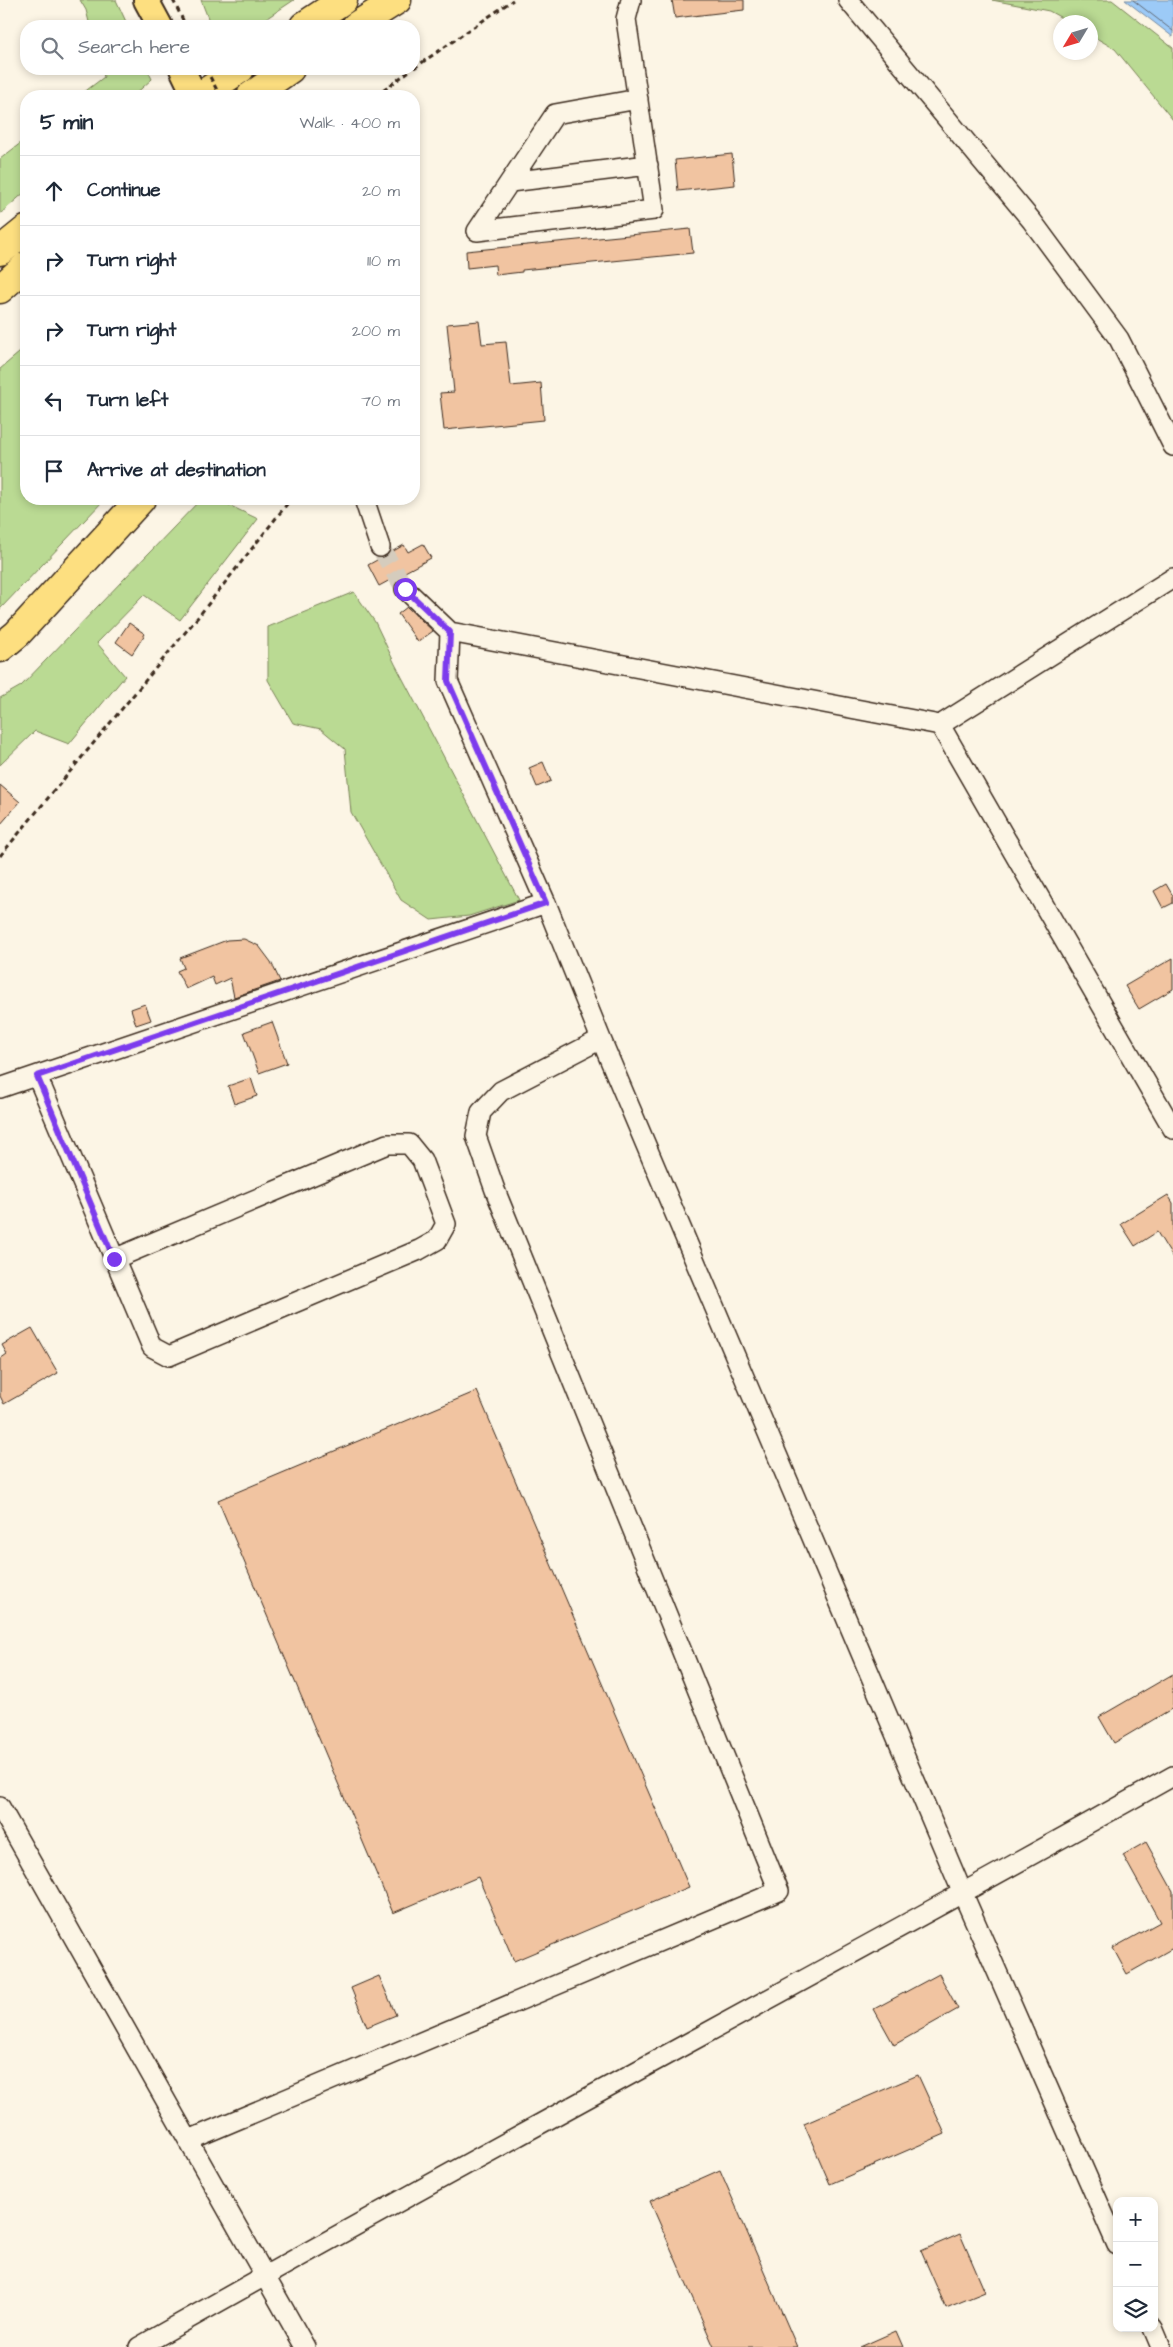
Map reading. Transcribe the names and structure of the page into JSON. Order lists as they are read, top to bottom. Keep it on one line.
{"north":"bottom left","page":{"search":"Search here","heading":["5 min","Walk · 400 m"],"list":[["Continue","20 m"],["Turn right","110 m"],["Turn right","200 m"],["Turn left","70 m"],"Arrive at destination"],"map_buttons":["+","−"]}}
